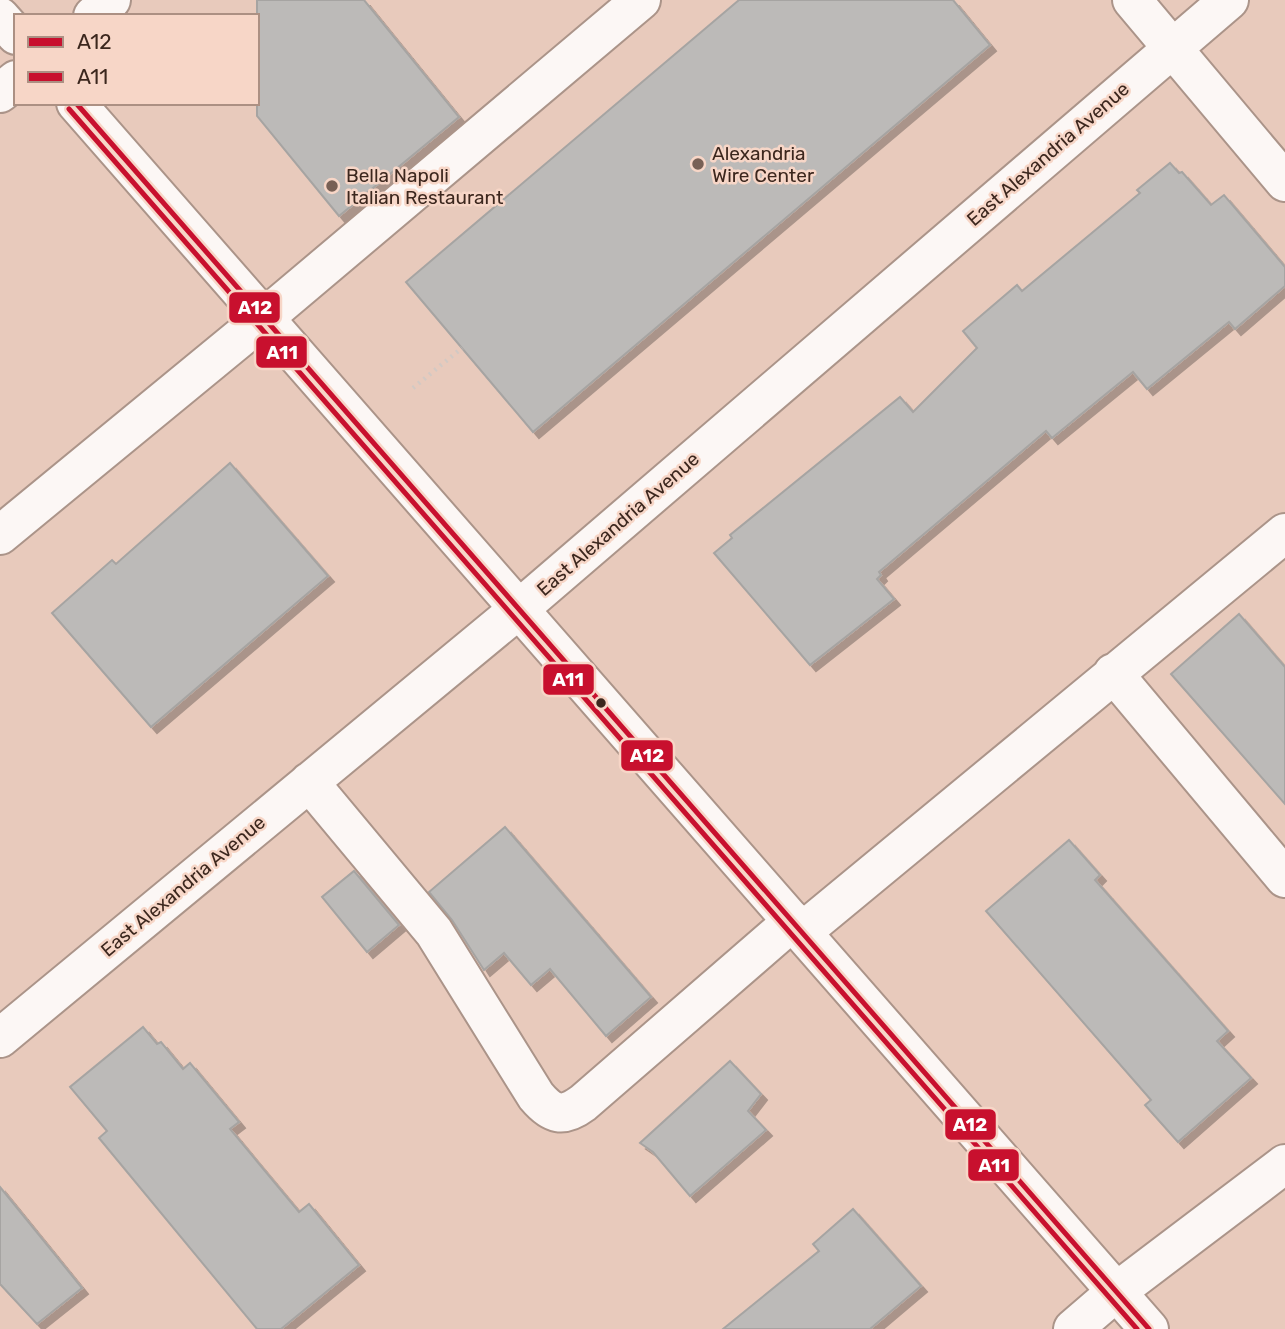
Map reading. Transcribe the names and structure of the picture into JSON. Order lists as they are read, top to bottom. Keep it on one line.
{"streets":{"street":["East Alexandria Avenue"]},"places":["Alexandria Wire Center","Bella Napoli Italian Restaurant"],"lines":["transit line A12","transit line A11"],"legend":["A12","A11"]}
